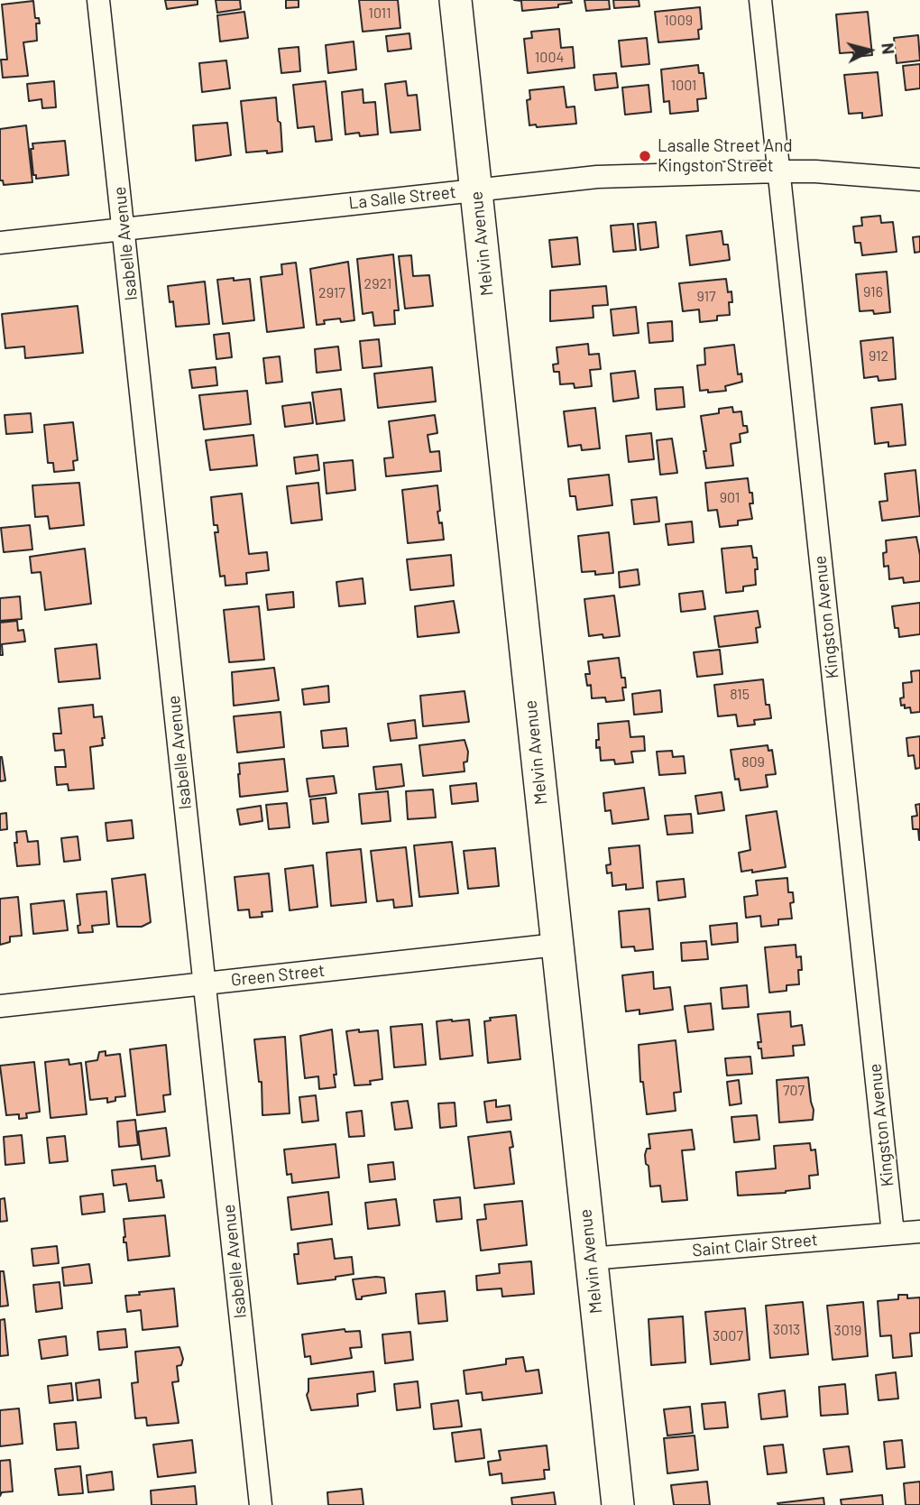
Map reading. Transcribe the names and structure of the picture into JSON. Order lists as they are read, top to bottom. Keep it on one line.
{"streets":{"street":["La Salle Street","Isabelle Avenue","Melvin Avenue","Kingston Avenue","Green Street","Saint Clair Street"]},"crossings":[["La Salle Street","Isabelle Avenue"],["La Salle Street","Melvin Avenue"],["La Salle Street","Kingston Avenue"],["Isabelle Avenue","Green Street"],["Melvin Avenue","Green Street"],["Melvin Avenue","Saint Clair Street"],["Kingston Avenue","Saint Clair Street"]],"places":["Lasalle Street And Kingston Street"],"house_numbers":["1011","1009","1004","1001","2921","916","2917","917","912","901","815","809","707","3013","3019","3007"],"north":"right"}
